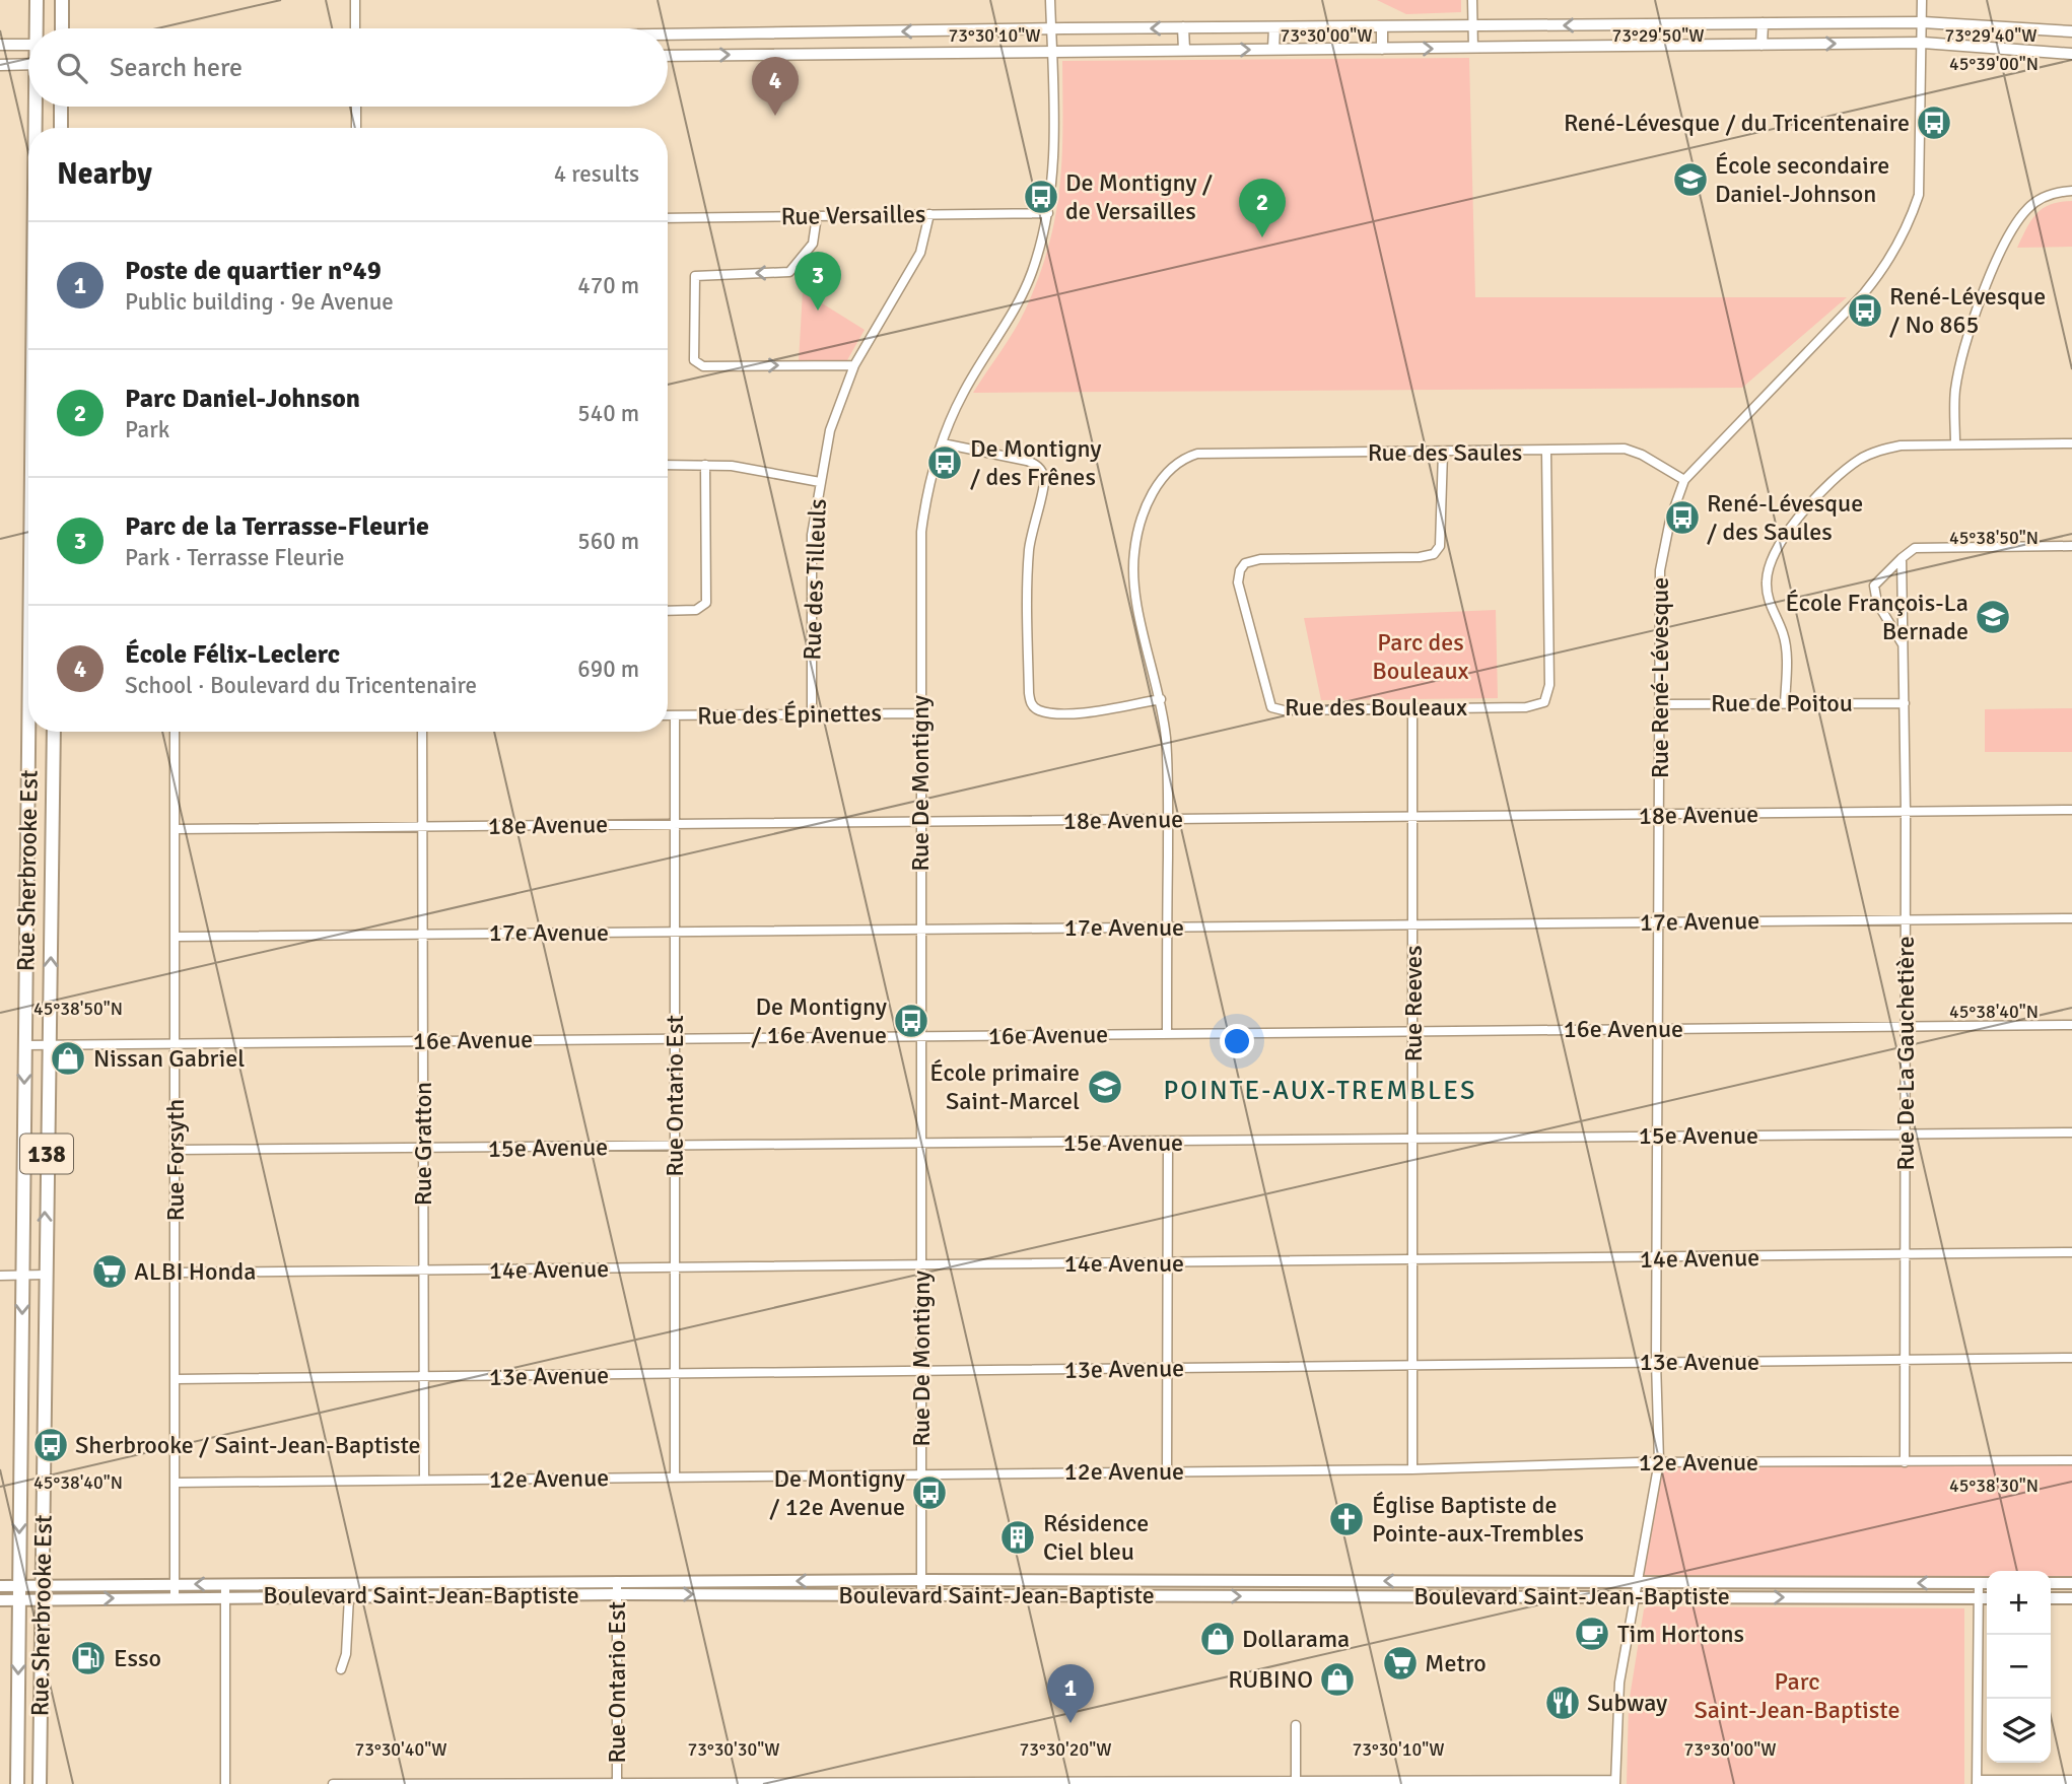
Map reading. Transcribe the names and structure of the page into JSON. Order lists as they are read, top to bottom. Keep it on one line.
{"streets":{"main road":["Rue Sherbrooke Est","138","Boulevard Saint-Jean-Baptiste"],"street":["Rue Versailles","Rue des Saules","Rue des Tilleuls","Rue René-Lévesque","Rue de Poitou","Rue des Bouleaux","Rue des Épinettes","Rue De Montigny","18e Avenue","17e Avenue","Rue Reeves","16e Avenue","Rue De La Gauchetière","Rue Ontario Est","15e Avenue","Rue Gratton","Rue Forsyth","14e Avenue","13e Avenue","12e Avenue"]},"crossings":[["Rue Versailles","Rue des Tilleuls"],["Rue Versailles","Rue De Montigny"],["Rue des Saules","Rue René-Lévesque"],["Rue des Saules","Rue des Bouleaux"],["Rue des Tilleuls","Rue des Épinettes"],["Rue René-Lévesque","Rue de Poitou"],["Rue René-Lévesque","18e Avenue"],["Rue René-Lévesque","17e Avenue"],["Rue René-Lévesque","16e Avenue"],["Rue René-Lévesque","15e Avenue"],["Rue René-Lévesque","14e Avenue"],["Rue René-Lévesque","13e Avenue"],["Rue René-Lévesque","12e Avenue"],["Rue René-Lévesque","Boulevard Saint-Jean-Baptiste"],["Rue de Poitou","Rue De La Gauchetière"],["Rue des Bouleaux","Rue Reeves"],["Rue des Épinettes","Rue De Montigny"],["Rue des Épinettes","Rue Ontario Est"],["Rue De Montigny","18e Avenue"],["Rue De Montigny","17e Avenue"],["Rue De Montigny","16e Avenue"],["Rue De Montigny","15e Avenue"],["Rue De Montigny","14e Avenue"],["Rue De Montigny","13e Avenue"],["Rue De Montigny","12e Avenue"],["Rue De Montigny","Boulevard Saint-Jean-Baptiste"],["18e Avenue","Rue Reeves"],["18e Avenue","Rue De La Gauchetière"],["18e Avenue","Rue Ontario Est"],["18e Avenue","Rue Gratton"],["18e Avenue","Rue Forsyth"],["Rue Sherbrooke Est","16e Avenue"],["Rue Sherbrooke Est","Boulevard Saint-Jean-Baptiste"],["17e Avenue","Rue Reeves"],["17e Avenue","Rue De La Gauchetière"],["17e Avenue","Rue Ontario Est"],["17e Avenue","Rue Gratton"],["17e Avenue","Rue Forsyth"],["Rue Reeves","16e Avenue"],["Rue Reeves","15e Avenue"],["Rue Reeves","14e Avenue"],["Rue Reeves","13e Avenue"],["Rue Reeves","12e Avenue"],["16e Avenue","Rue De La Gauchetière"],["16e Avenue","Rue Ontario Est"],["16e Avenue","Rue Gratton"],["16e Avenue","Rue Forsyth"],["Rue De La Gauchetière","15e Avenue"],["Rue De La Gauchetière","14e Avenue"],["Rue De La Gauchetière","13e Avenue"],["Rue De La Gauchetière","12e Avenue"],["Rue Ontario Est","15e Avenue"],["Rue Ontario Est","14e Avenue"],["Rue Ontario Est","13e Avenue"],["Rue Ontario Est","12e Avenue"],["Rue Ontario Est","Boulevard Saint-Jean-Baptiste"],["15e Avenue","Rue Gratton"],["15e Avenue","Rue Forsyth"],["Rue Gratton","14e Avenue"],["Rue Gratton","13e Avenue"],["Rue Gratton","12e Avenue"],["Rue Forsyth","14e Avenue"],["Rue Forsyth","13e Avenue"],["Rue Forsyth","12e Avenue"],["Rue Forsyth","Boulevard Saint-Jean-Baptiste"]],"districts":["POINTE-AUX-TREMBLES"],"parks":["Parc des Bouleaux","Parc Saint-Jean-Baptiste"],"places":{"bus stop":["René-Lévesque / du Tricentenaire","De Montigny / de Versailles","René-Lévesque / No 865","De Montigny / des Frênes","René-Lévesque / des Saules","De Montigny / 16e Avenue","Sherbrooke / Saint-Jean-Baptiste","De Montigny / 12e Avenue"],"school or university":["École secondaire Daniel-Johnson","École François-La Bernade","École primaire Saint-Marcel"],"shop":["Nissan Gabriel","Dollarama","RUBINO"],"supermarket":["ALBI Honda","Metro"],"church":["Église Baptiste de Pointe-aux-Trembles"],"building":["Résidence Ciel bleu"],"cafe":["Tim Hortons"],"fuel station":["Esso"],"restaurant":["Subway"]},"page":{"search":"Search here","pins":["4","2","3","1"],"heading":["Nearby","4 results"],"list":[{"mark":"1","name":"Poste de quartier n°49","note":"Public building · 9e Avenue","value":"470 m"},{"mark":"2","name":"Parc Daniel-Johnson","note":"Park","value":"540 m"},{"mark":"3","name":"Parc de la Terrasse-Fleurie","note":"Park · Terrasse Fleurie","value":"560 m"},{"mark":"4","name":"École Félix-Leclerc","note":"School · Boulevard du Tricentenaire","value":"690 m"}],"map_buttons":["+","−"]},"coordinates":["73°30'10\"W","73°30'00\"W","73°29'50\"W","73°29'40\"W","45°39'00\"N","45°38'50\"N","45°38'40\"N","45°38'30\"N","73°30'40\"W","73°30'30\"W","73°30'20\"W"]}
